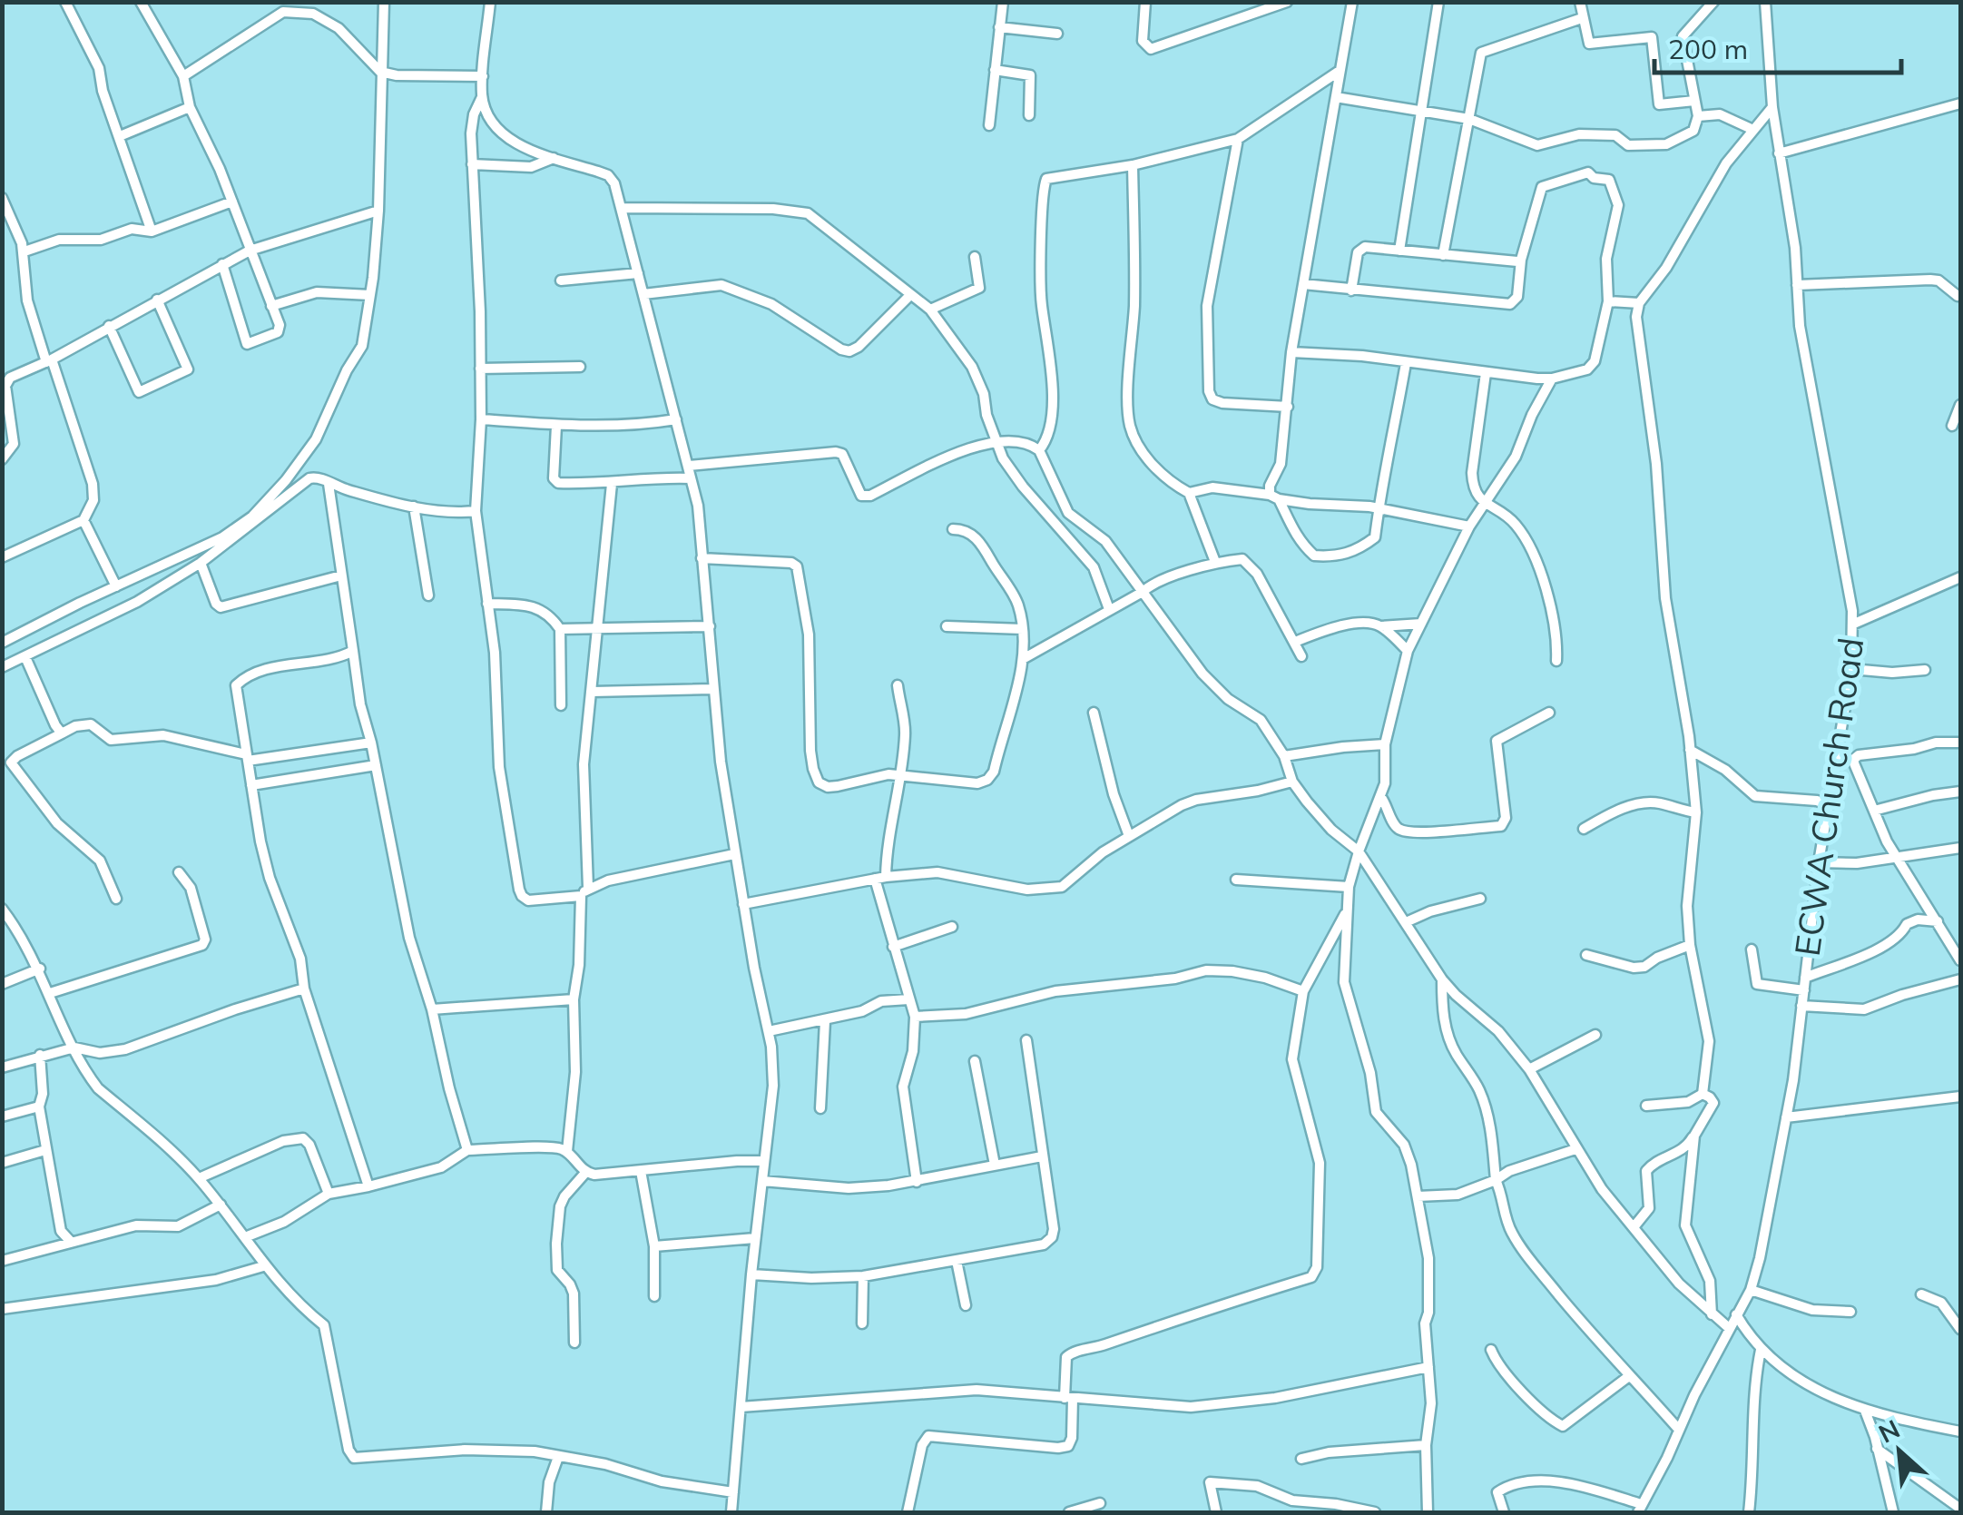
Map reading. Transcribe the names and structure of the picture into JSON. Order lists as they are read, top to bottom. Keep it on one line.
{"streets":{"street":["ECWA Church Road"]},"scale_bar":"200 m","north":"top left"}
